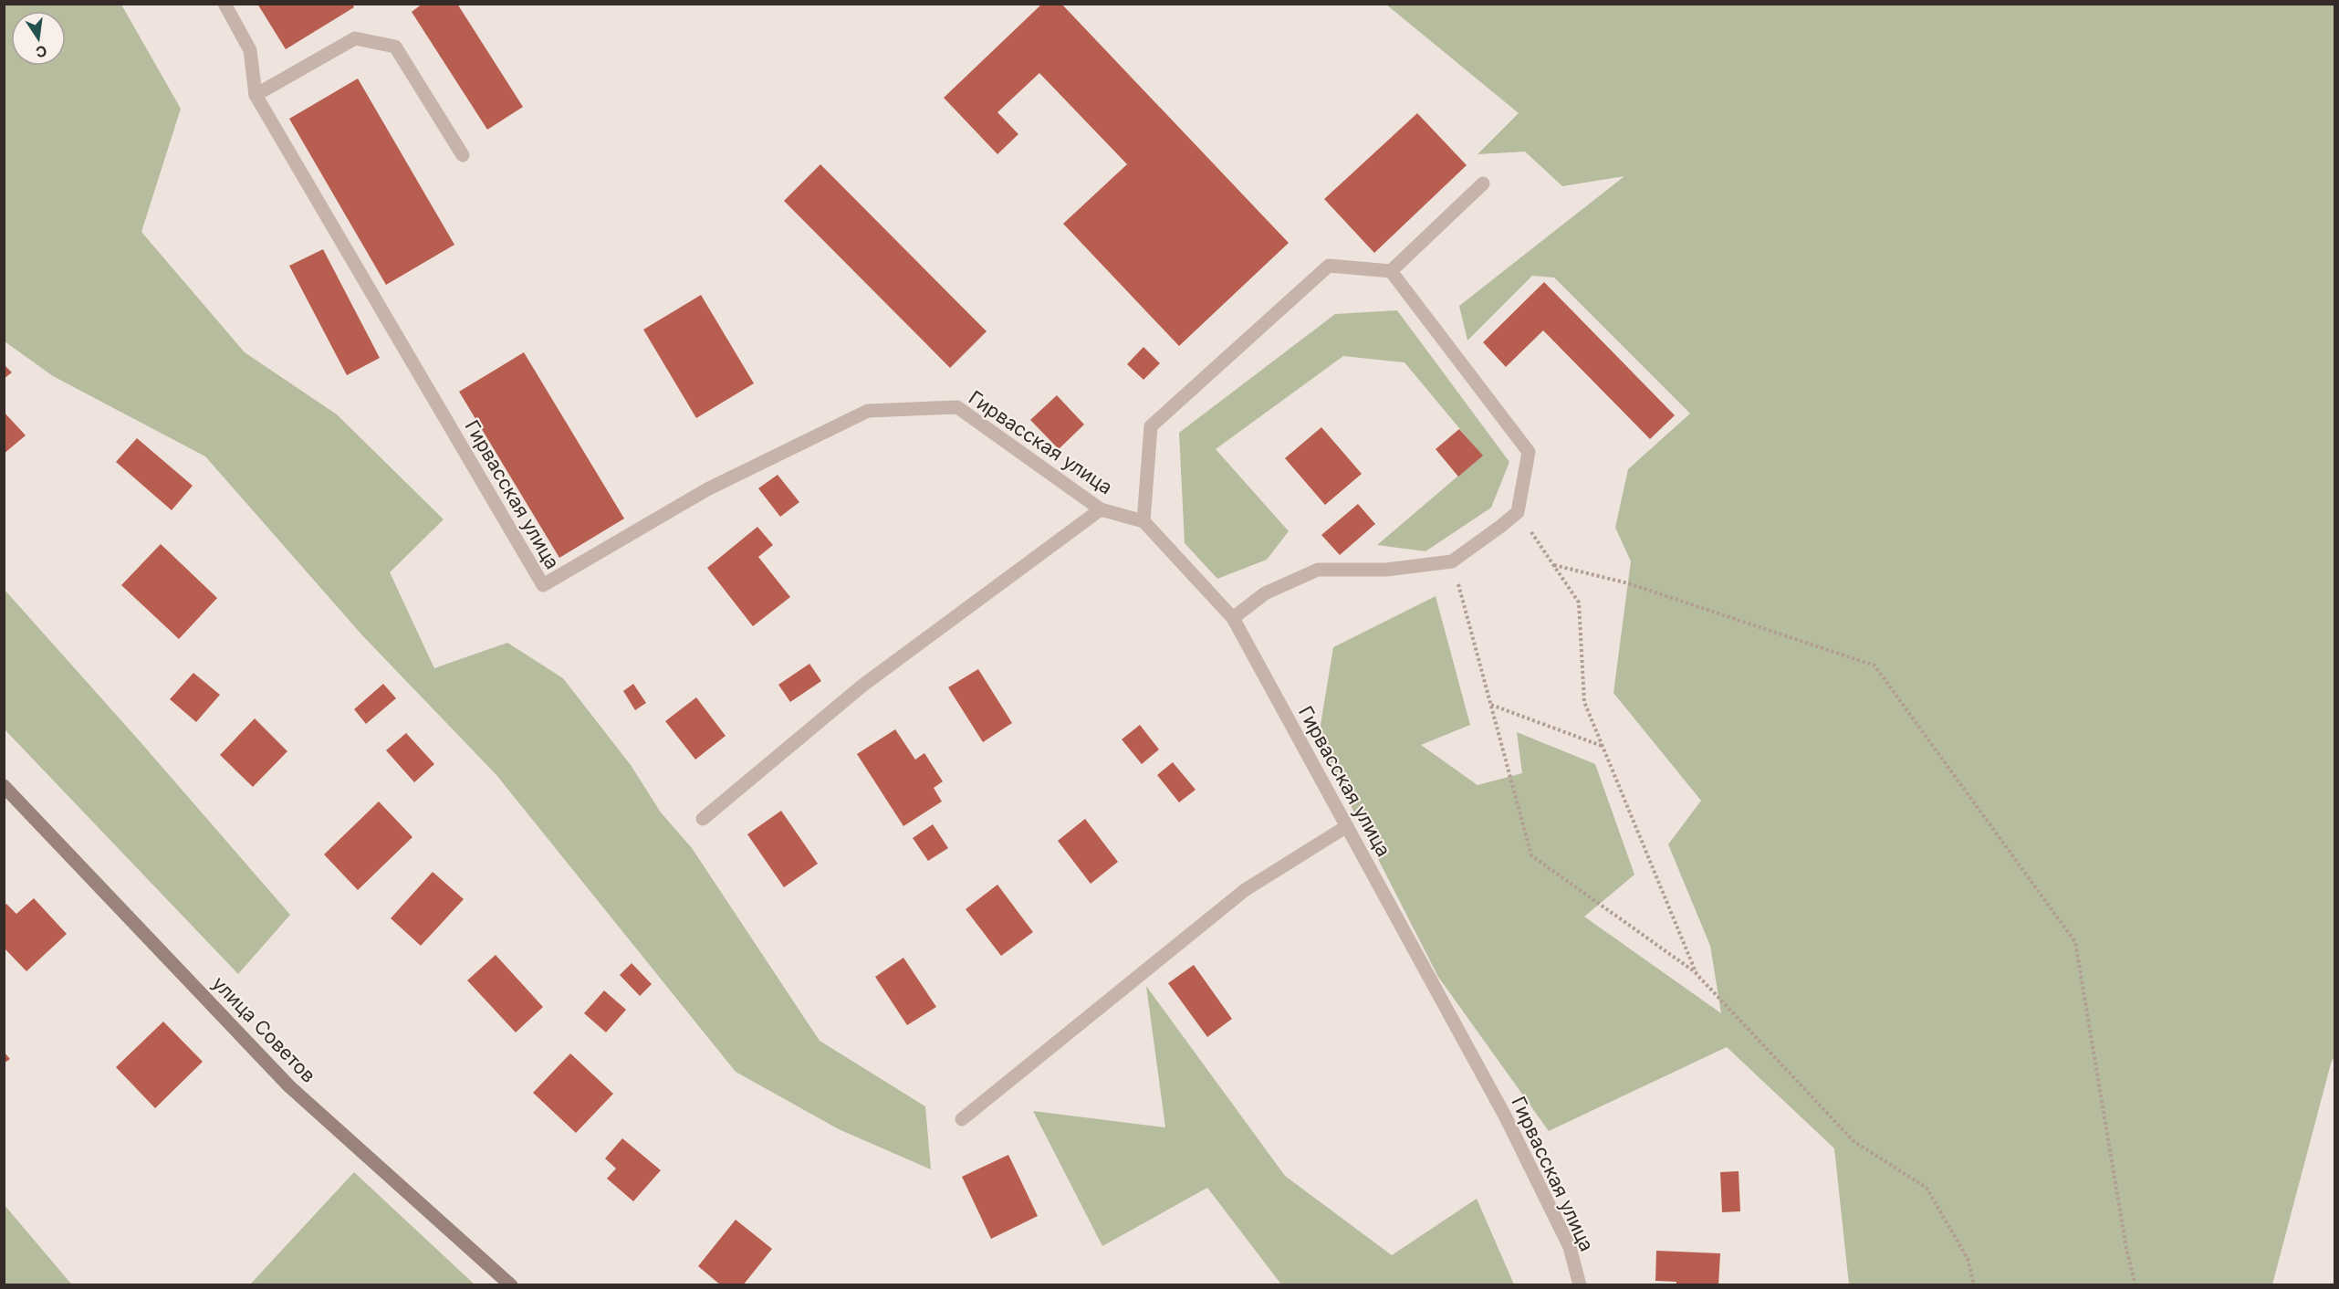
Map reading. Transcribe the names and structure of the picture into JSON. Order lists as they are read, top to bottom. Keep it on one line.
{"streets":{"main road":["улица Советов"],"street":["Гирвасская улица"]},"north":"bottom"}
